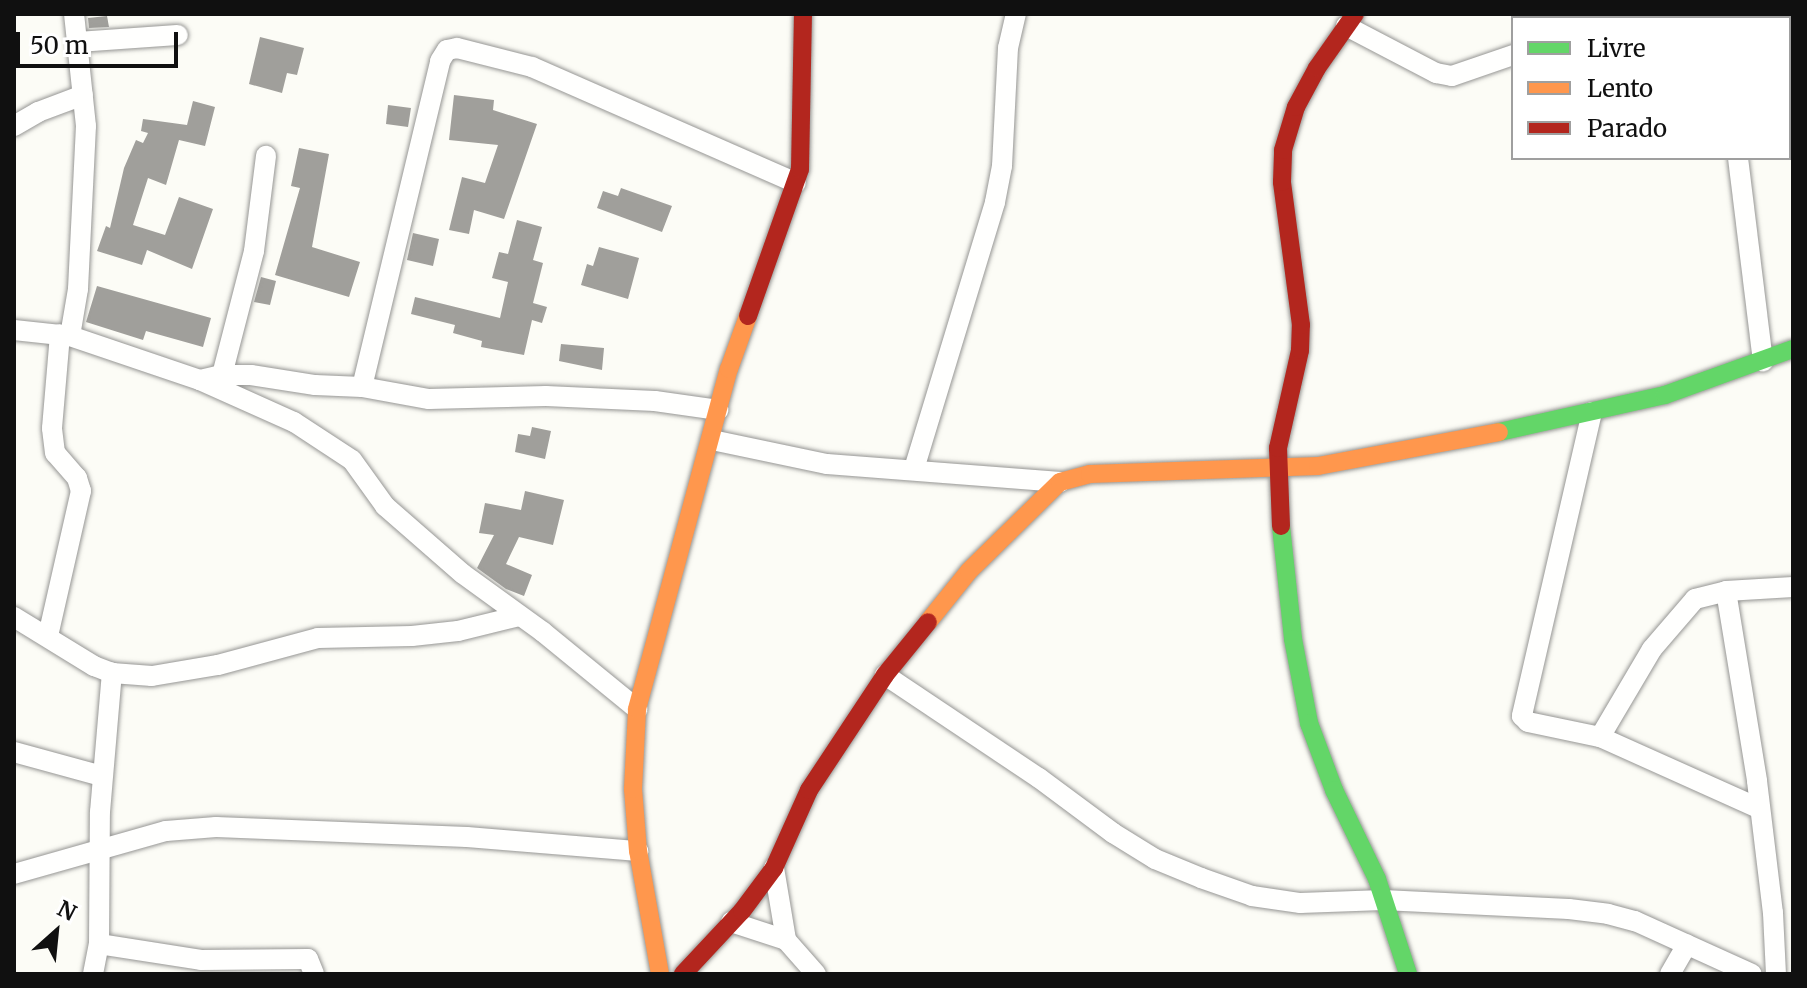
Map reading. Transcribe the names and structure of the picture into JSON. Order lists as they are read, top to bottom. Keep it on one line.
{"legend":["Livre","Lento","Parado"],"scale_bar":"50 m","north":"top right"}
